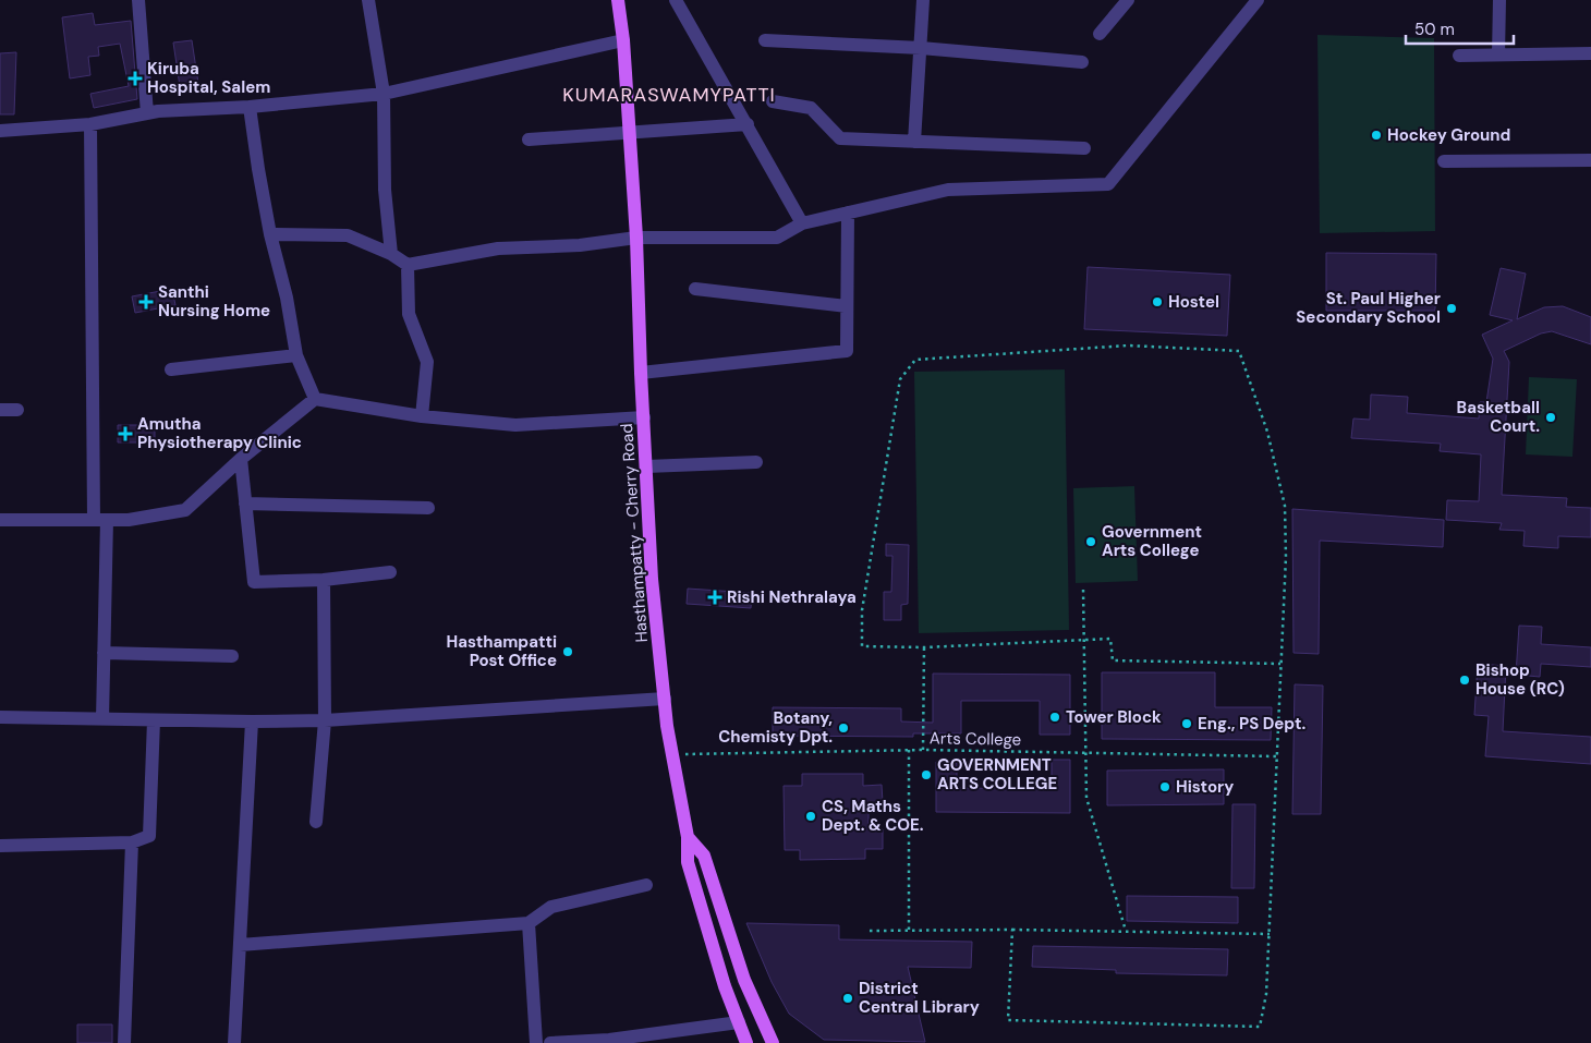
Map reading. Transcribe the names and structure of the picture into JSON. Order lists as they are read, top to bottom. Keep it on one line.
{"streets":{"main road":["Hasthampatty - Cherry Road"],"path":["Arts College"]},"crossings":[["Hasthampatty - Cherry Road","Arts College"]],"districts":["KUMARASWAMYPATTI"],"places":{"health":["Kiruba Hospital, Salem","Santhi Nursing Home","Amutha Physiotherapy Clinic","Rishi Nethralaya"],"other":["Hockey Ground","Hostel","St. Paul Higher Secondary School","Basketball Court.","Government Arts College","Hasthampatti Post Office","Bishop House (RC)","Tower Block","Eng., PS Dept.","Botany, Chemisty Dpt.","GOVERNMENT ARTS COLLEGE","History","CS, Maths Dept. & COE.","District Central Library"]},"scale_bar":"50 m"}
